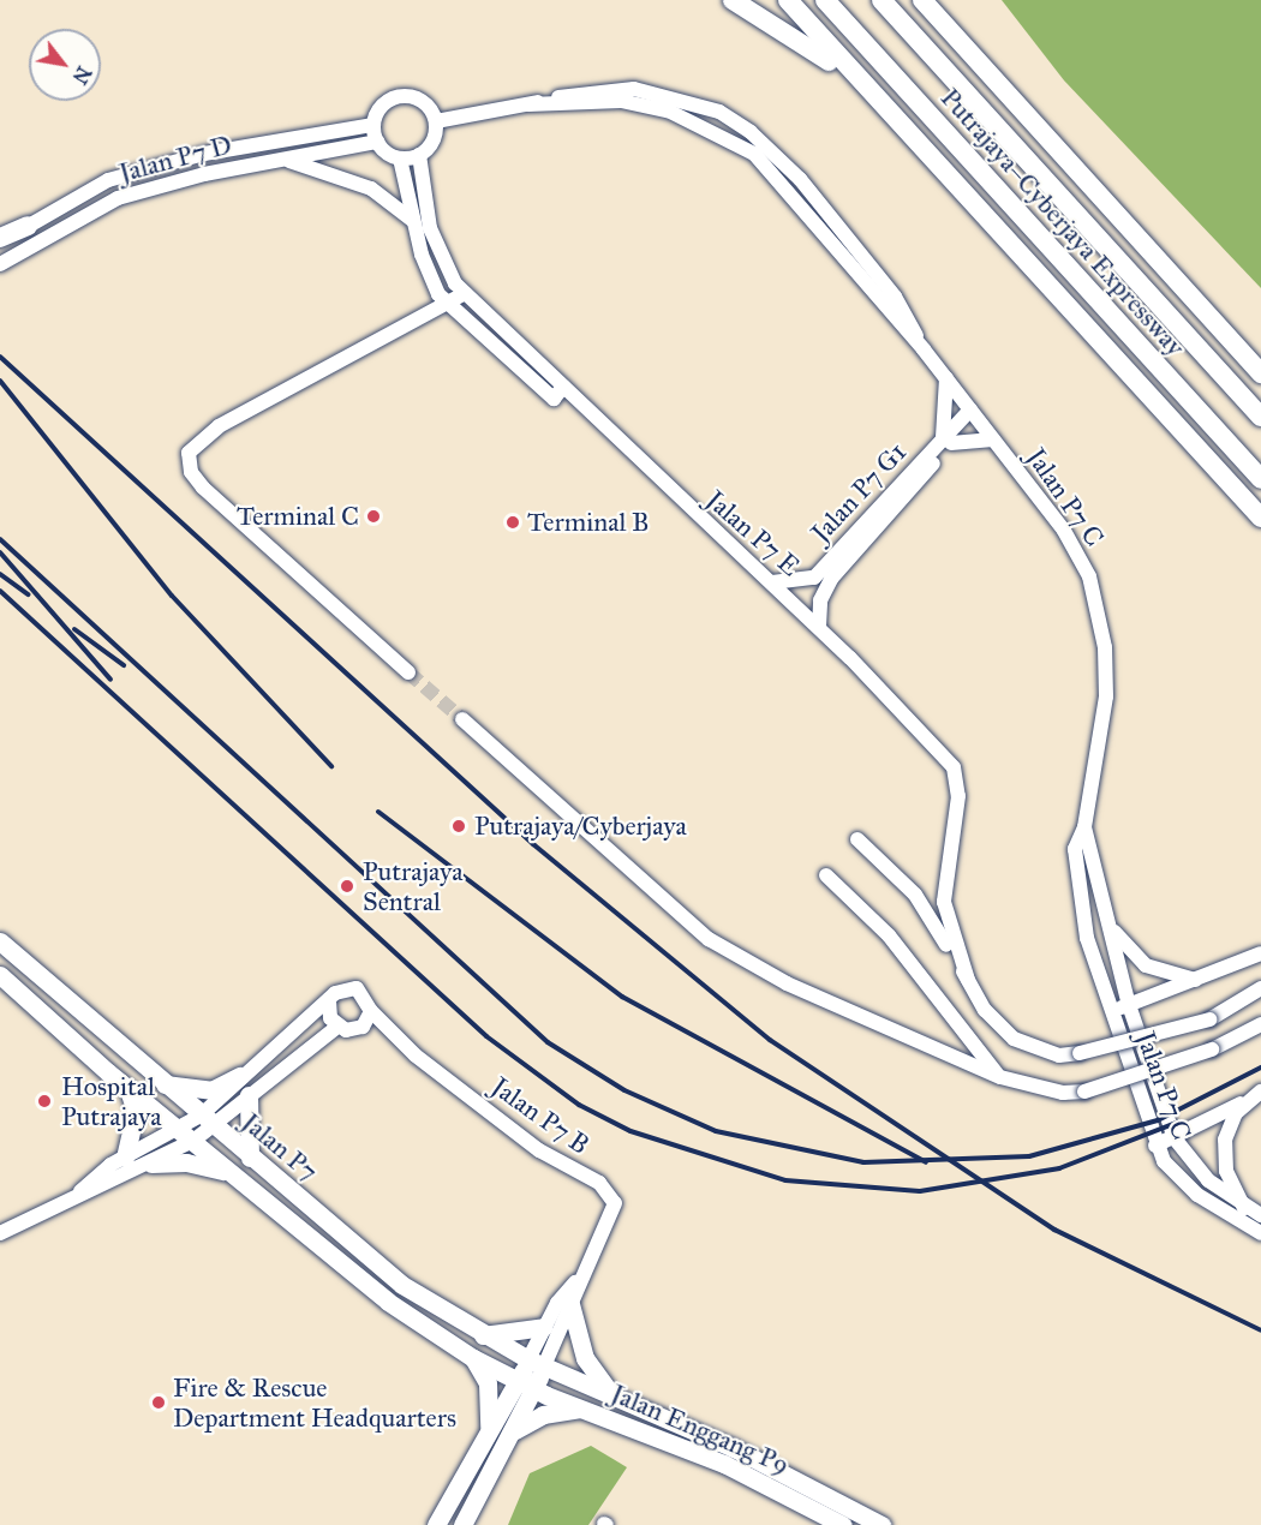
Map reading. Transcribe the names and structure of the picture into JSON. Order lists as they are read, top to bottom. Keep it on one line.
{"streets":{"highway":["Putrajaya–Cyberjaya Expressway"],"main road":["Jalan P7","Jalan Enggang P9"],"street":["Jalan P7 D","Jalan P7 G1","Jalan P7 C","Jalan P7 E","Jalan P7 B"]},"crossings":[["Jalan P7 D","Jalan P7 C"],["Jalan P7 D","Jalan P7 E"],["Jalan P7 G1","Jalan P7 C"],["Jalan P7 G1","Jalan P7 E"],["Jalan P7 C","Jalan P7 E"],["Jalan P7 B","Jalan P7"],["Jalan P7","Jalan Enggang P9"]],"places":["Terminal C","Terminal B","Putrajaya/Cyberjaya","Putrajaya Sentral","Hospital Putrajaya","Fire & Rescue Department Headquarters"],"north":"bottom right"}
